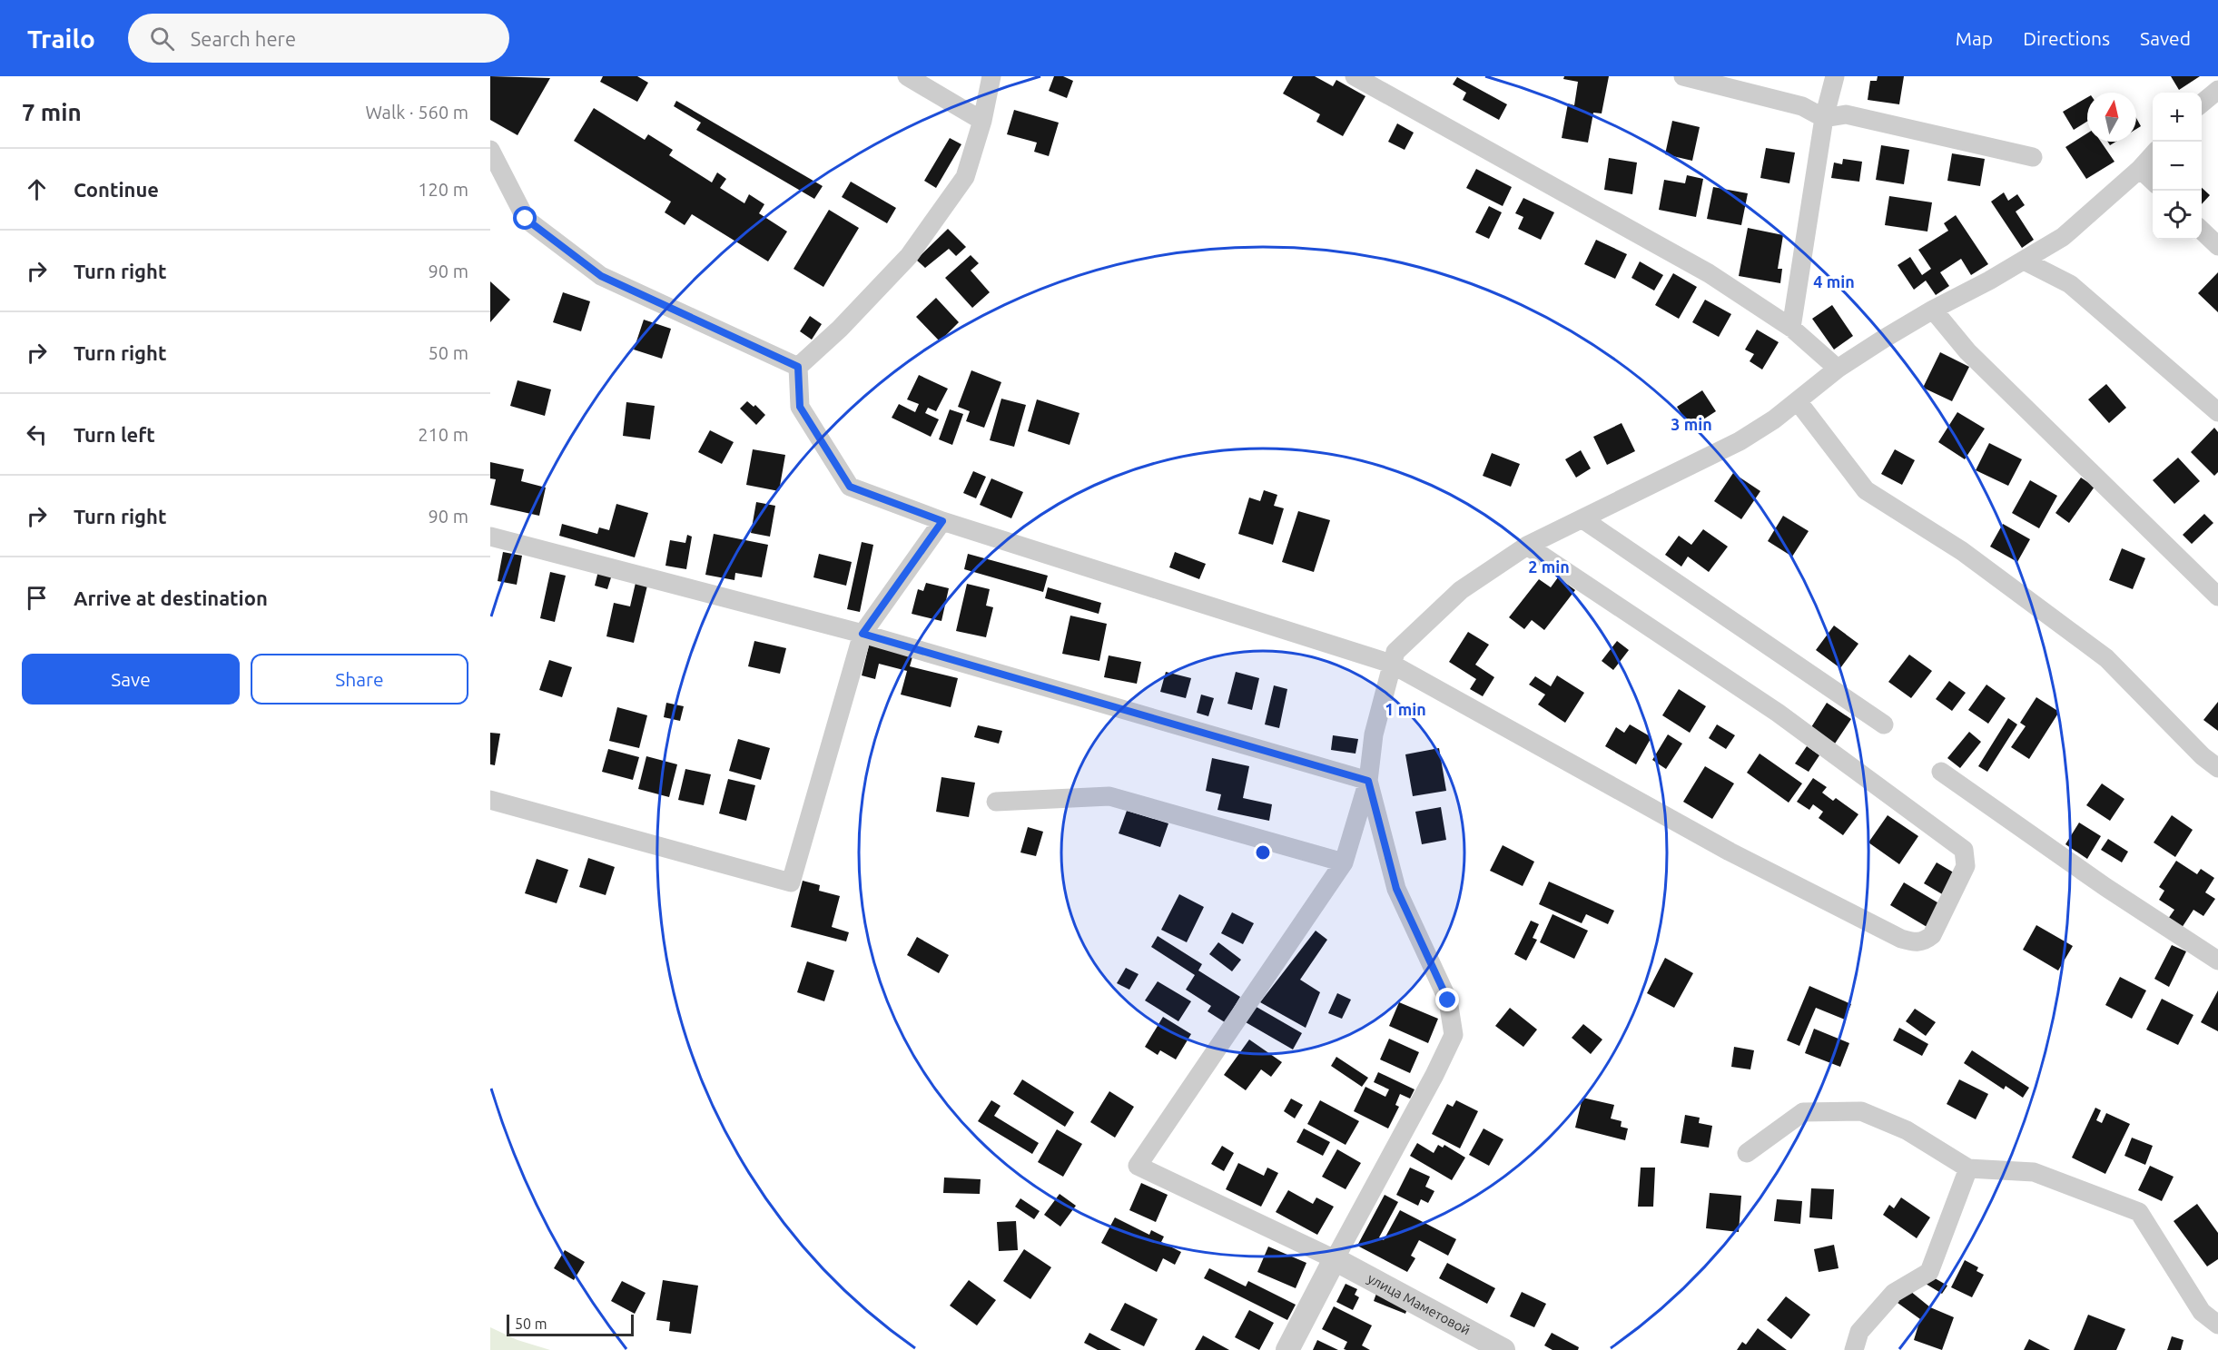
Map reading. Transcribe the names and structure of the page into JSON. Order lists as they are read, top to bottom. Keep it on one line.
{"streets":{"street":["улица Маметовой"]},"scale_bar":"50 m","north":"top","page":{"header":"Trailo","search":"Search here","nav":["Map","Directions","Saved"],"heading":["7 min","Walk · 560 m"],"map_buttons":["+","−"],"list":[["Continue","120 m"],["Turn right","90 m"],["Turn right","50 m"],["Turn left","210 m"],["Turn right","90 m"],"Arrive at destination"],"buttons":["Save","Share"],"scale":"50 m"},"rings":["4 min","3 min","2 min","1 min"]}
